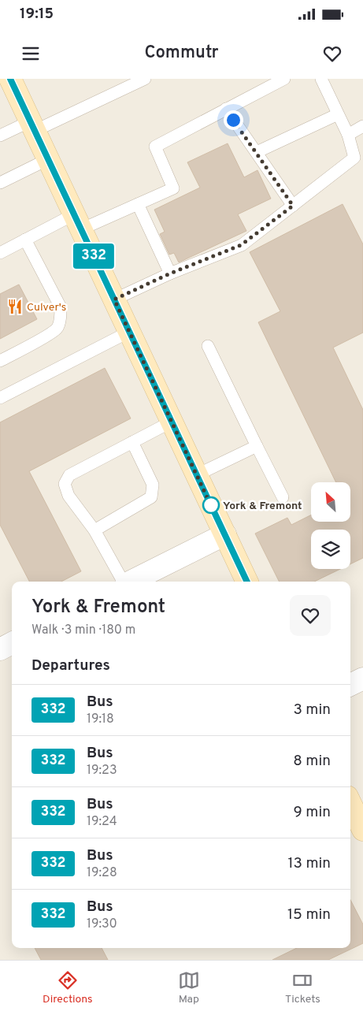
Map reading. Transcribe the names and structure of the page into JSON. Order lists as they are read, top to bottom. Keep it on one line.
{"places":{"restaurant":["Culver's"],"other":["York & Fremont"]},"lines":["bus line 332"],"north":"top left","page":{"status":"19:15","header":"Commutr","on_map":"332","heading":[["York & Fremont","Walk · 3 min · 180 m"],"Departures"],"list":[{"mark":"332","name":"Bus","note":"19:18","value":"3 min"},{"mark":"332","name":"Bus","note":"19:23","value":"8 min"},{"mark":"332","name":"Bus","note":"19:24","value":"9 min"},{"mark":"332","name":"Bus","note":"19:28","value":"13 min"},{"mark":"332","name":"Bus","note":"19:30","value":"15 min"}],"tabs":["Directions","Map","Tickets"]}}
